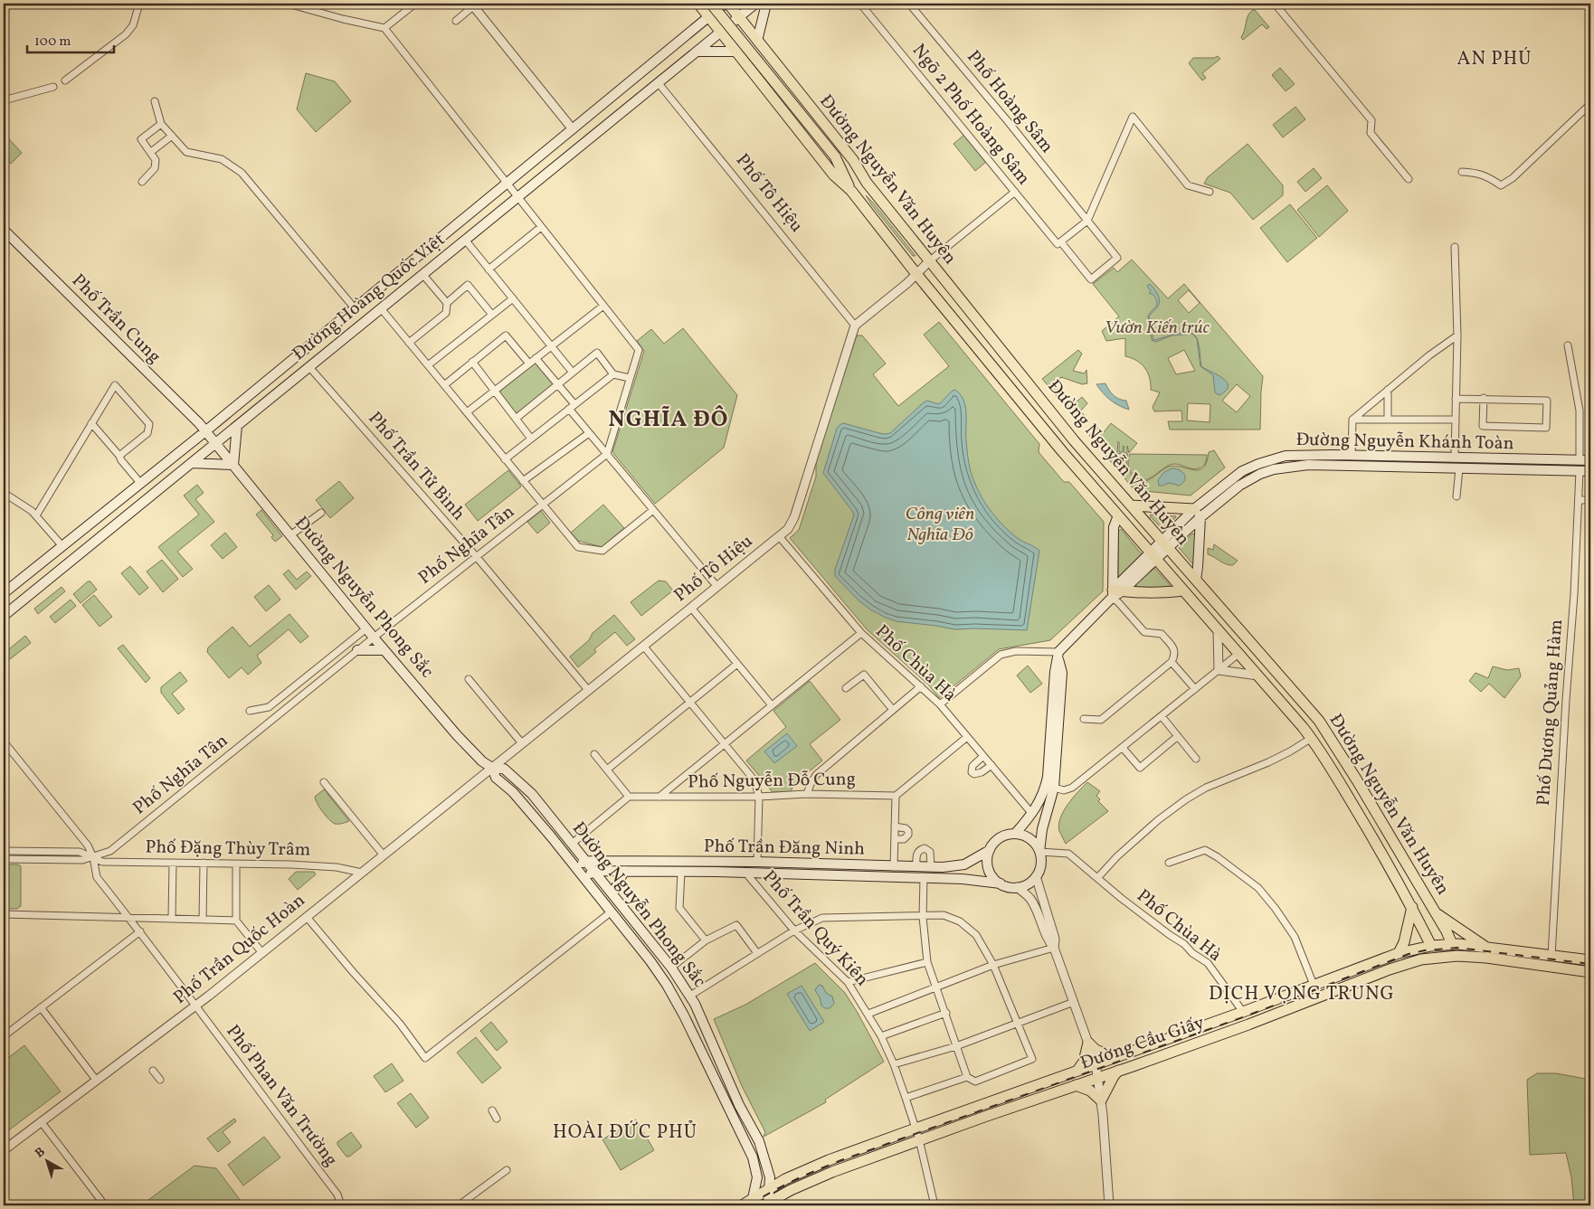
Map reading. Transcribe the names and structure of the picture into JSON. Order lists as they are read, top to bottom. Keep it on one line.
{"streets":{"main road":["Đường Nguyễn Văn Huyên","Đường Hoàng Quốc Việt","Phố Trần Cung","Đường Nguyễn Khánh Toàn","Đường Nguyễn Phong Sắc","Phố Trần Đăng Ninh","Đường Cầu Giấy"],"street":["Phố Hoàng Sâm","Ngõ 2 Phố Hoàng Sâm","Phố Tô Hiệu","Phố Trần Tử Bình","Phố Nghĩa Tân","Phố Chùa Hà","Phố Dương Quảng Hàm","Phố Nguyễn Đỗ Cung","Phố Đặng Thùy Trâm","Phố Trần Quý Kiên","Phố Trần Quốc Hoàn","Phố Phan Văn Trường"]},"crossings":[["Phố Hoàng Sâm","Ngõ 2 Phố Hoàng Sâm"],["Đường Nguyễn Văn Huyên","Đường Hoàng Quốc Việt"],["Đường Nguyễn Văn Huyên","Đường Nguyễn Khánh Toàn"],["Đường Nguyễn Văn Huyên","Đường Cầu Giấy"],["Phố Tô Hiệu","Đường Hoàng Quốc Việt"],["Phố Tô Hiệu","Phố Trần Tử Bình"],["Phố Tô Hiệu","Đường Nguyễn Phong Sắc"],["Phố Tô Hiệu","Phố Chùa Hà"],["Phố Tô Hiệu","Phố Trần Quốc Hoàn"],["Đường Hoàng Quốc Việt","Phố Trần Cung"],["Đường Hoàng Quốc Việt","Phố Trần Tử Bình"],["Đường Hoàng Quốc Việt","Đường Nguyễn Phong Sắc"],["Phố Trần Cung","Đường Nguyễn Phong Sắc"],["Đường Nguyễn Khánh Toàn","Phố Dương Quảng Hàm"],["Phố Trần Tử Bình","Phố Nghĩa Tân"],["Phố Nghĩa Tân","Đường Nguyễn Phong Sắc"],["Phố Nghĩa Tân","Phố Đặng Thùy Trâm"],["Phố Nghĩa Tân","Phố Phan Văn Trường"],["Đường Nguyễn Phong Sắc","Phố Trần Đăng Ninh"],["Đường Nguyễn Phong Sắc","Phố Trần Quốc Hoàn"],["Đường Nguyễn Phong Sắc","Đường Cầu Giấy"],["Phố Chùa Hà","Phố Trần Đăng Ninh"],["Phố Chùa Hà","Đường Cầu Giấy"],["Phố Dương Quảng Hàm","Đường Cầu Giấy"],["Phố Trần Đăng Ninh","Phố Trần Quý Kiên"],["Phố Đặng Thùy Trâm","Phố Trần Quốc Hoàn"],["Phố Đặng Thùy Trâm","Phố Phan Văn Trường"],["Phố Trần Quý Kiên","Đường Cầu Giấy"],["Phố Trần Quốc Hoàn","Phố Phan Văn Trường"]],"districts":["AN PHÚ","NGHĨA ĐÔ","DỊCH VỌNG TRUNG","HOÀI ĐỨC PHỦ"],"parks":["Vườn Kiến trúc","Công viên Nghĩa Đô"],"scale_bar":"100 m","north":"top left"}
